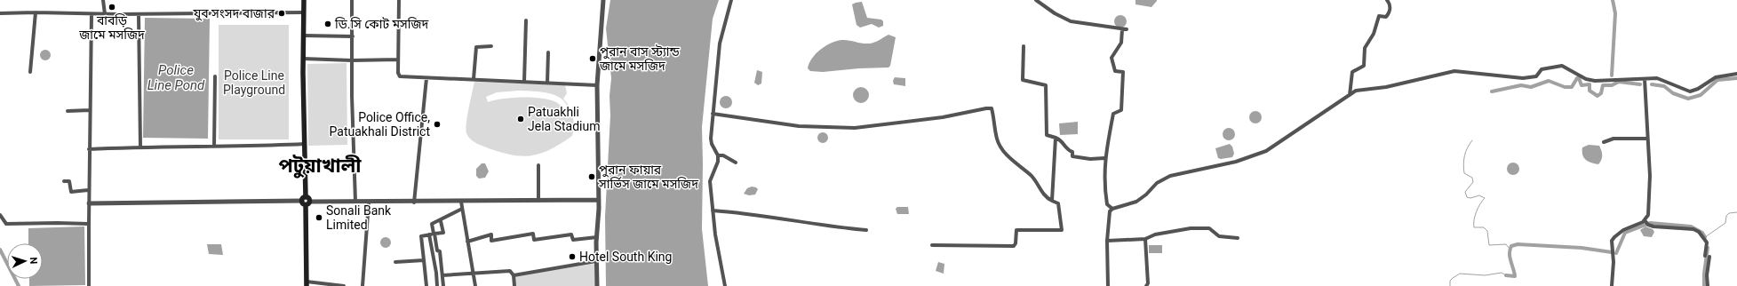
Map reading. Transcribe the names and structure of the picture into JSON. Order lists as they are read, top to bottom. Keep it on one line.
{"districts":["পটুয়াখালী"],"water":["Police Line Pond"],"parks":["Police Line Playground"],"places":["বাবড়ি জামে মসজিদ","যুব সংসদ বাজার","ডি.সি কোট মসজিদ","পুরান বাস স্ট্যান্ড জামে মসজিদ","Patuakhli Jela Stadium","Police Office, Patuakhali District","পুরান ফায়ার সার্ভিস জামে মসজিদ","Sonali Bank Limited","Hotel South King"],"north":"right"}
